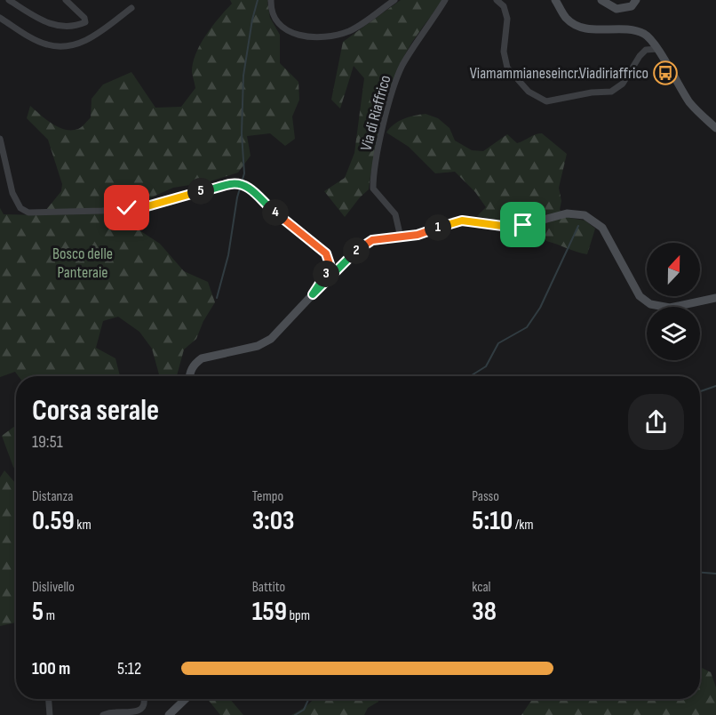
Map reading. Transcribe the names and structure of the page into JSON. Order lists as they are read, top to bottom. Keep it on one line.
{"streets":{"street":["Via di Riaffrico"]},"parks":["Bosco delle Panteraie"],"places":{"bus stop":["Viamammianeseincr.Viadiriaffrico"]},"north":"top","page":{"pins":["5","4","1","2","3"],"heading":["Corsa serale","19:51"],"stats":[["Distanza","0.59 km"],["Tempo","3:03"],["Passo","5:10 /km"],["Dislivello","5 m"],["Battito","159 bpm"],["kcal","38"]],"list":[{"name":"100 m","note":"5:12"}]}}
